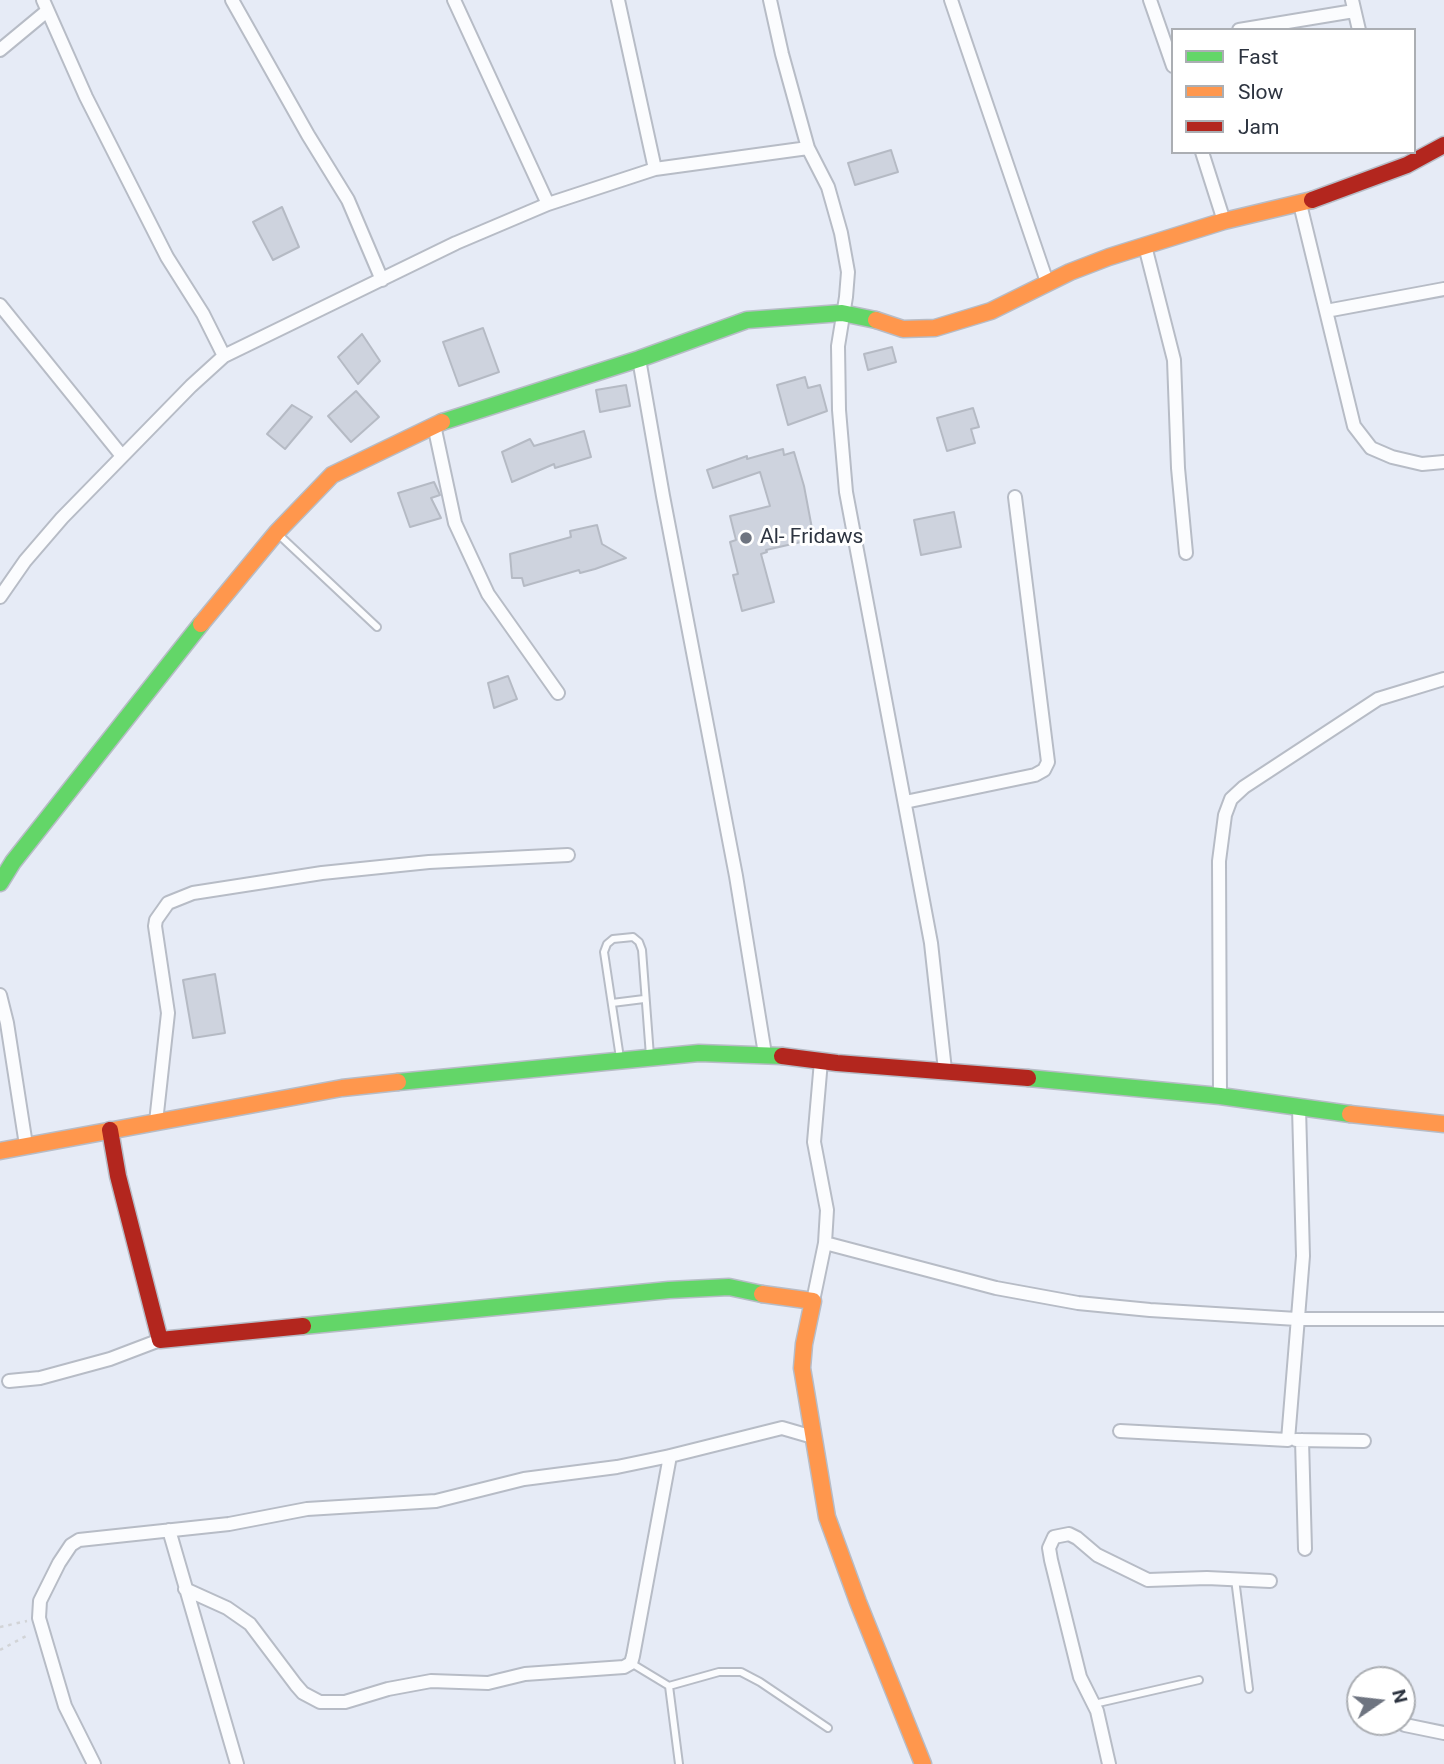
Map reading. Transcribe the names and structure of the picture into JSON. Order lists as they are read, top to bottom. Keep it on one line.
{"places":["Al- Fridaws"],"legend":["Fast","Slow","Jam"],"north":"right"}
